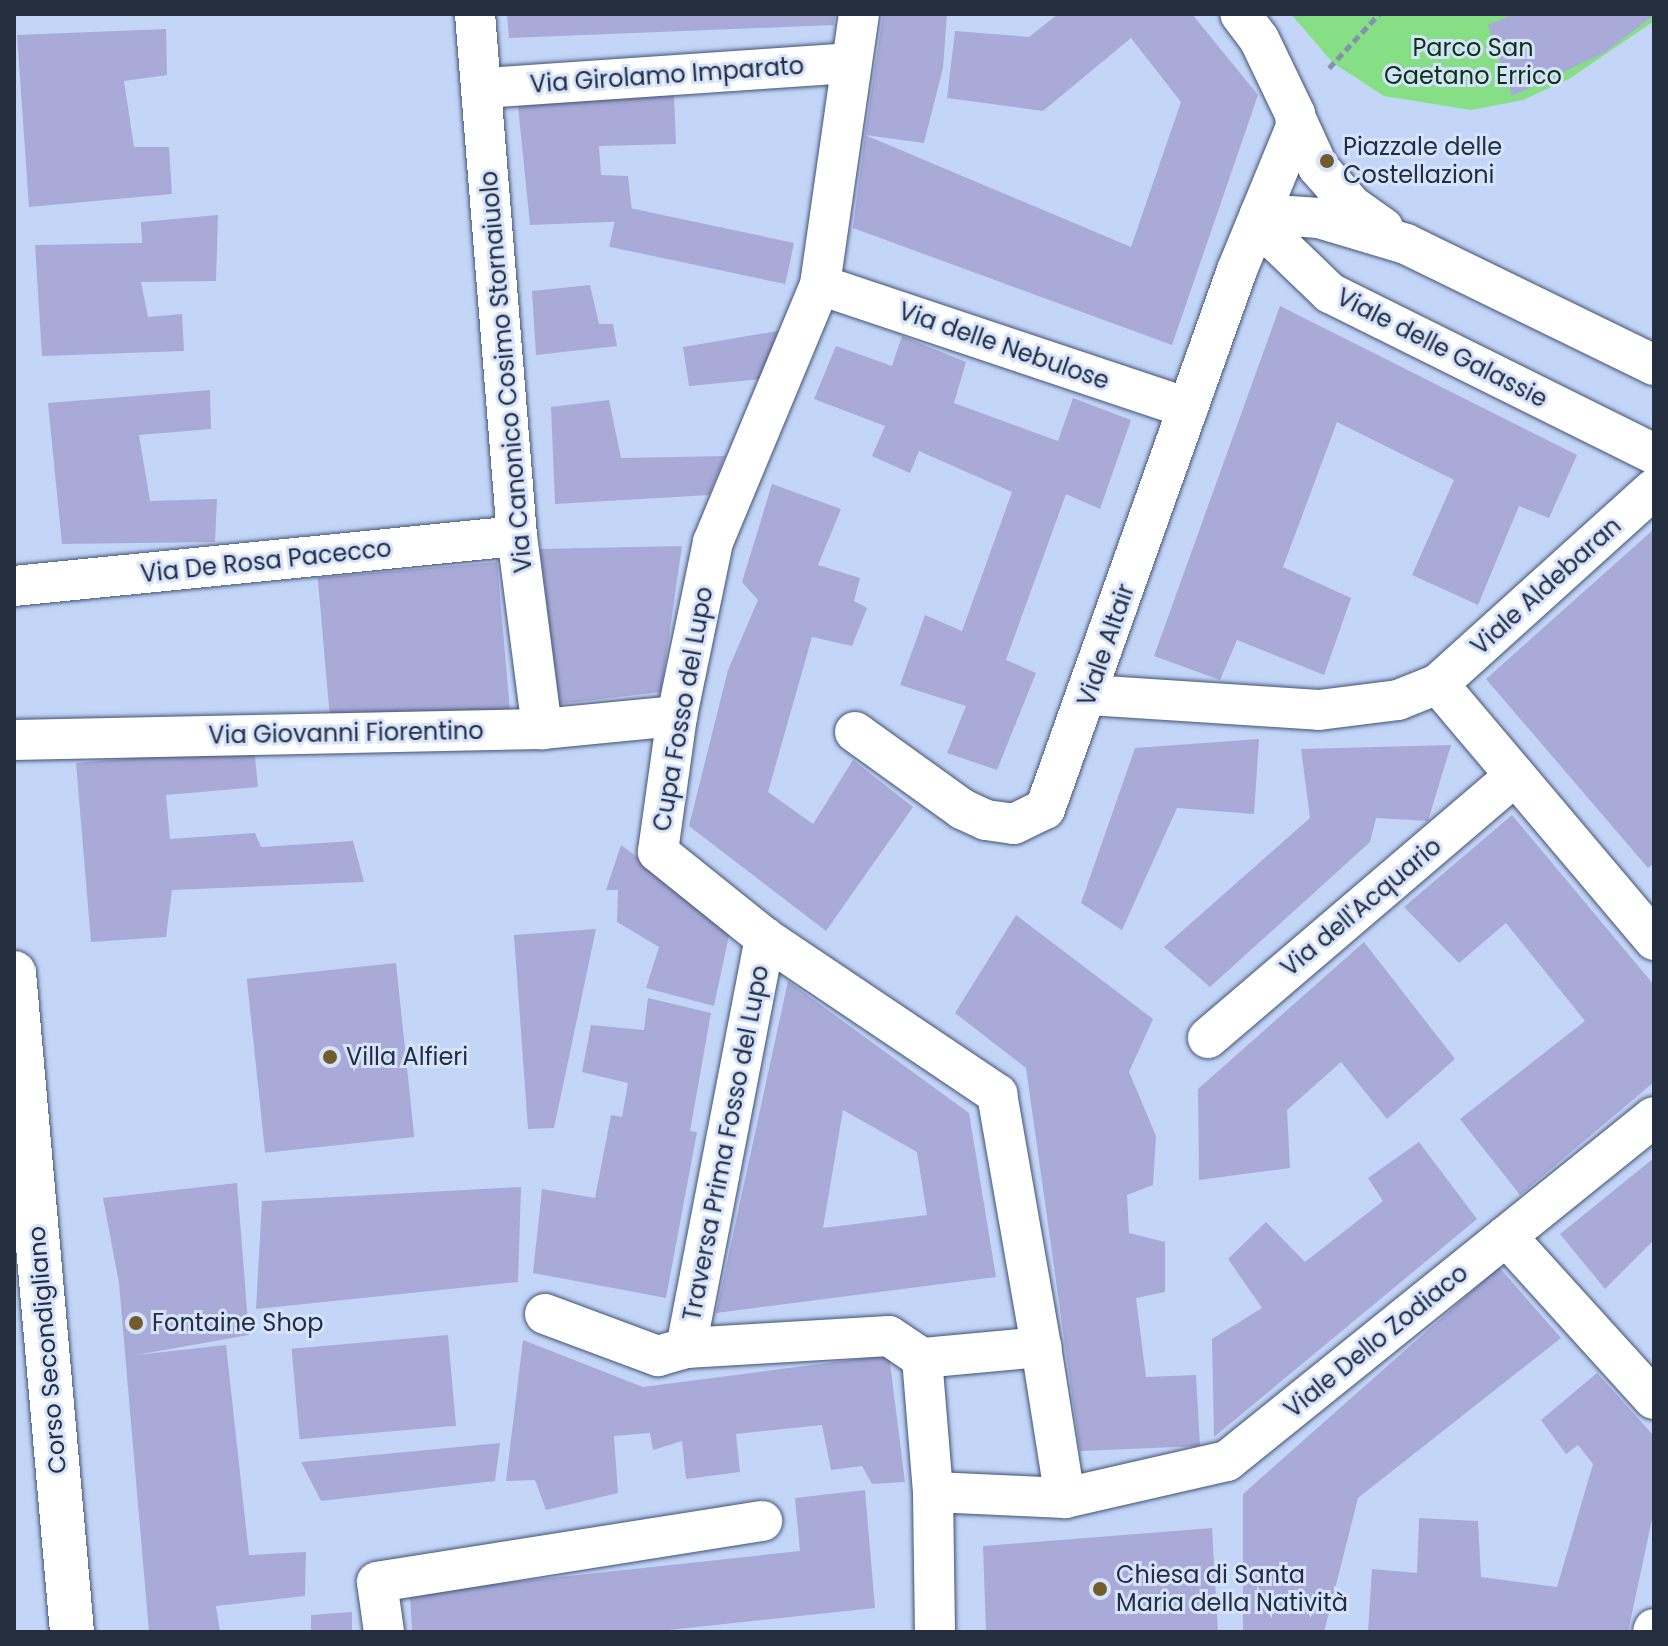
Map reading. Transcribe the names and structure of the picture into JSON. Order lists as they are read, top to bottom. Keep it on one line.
{"streets":{"main road":["Corso Secondigliano"],"street":["Via Girolamo Imparato","Via delle Nebulose","Viale delle Galassie","Via Canonico Cosimo Stornaiuolo","Via De Rosa Pacecco","Viale Aldebaran","Viale Altair","Cupa Fosso del Lupo","Via Giovanni Fiorentino","Via dell'Acquario","Traversa Prima Fosso del Lupo","Viale Dello Zodiaco"]},"crossings":[["Via Girolamo Imparato","Via Canonico Cosimo Stornaiuolo"],["Via Girolamo Imparato","Cupa Fosso del Lupo"],["Via delle Nebulose","Viale Altair"],["Via delle Nebulose","Cupa Fosso del Lupo"],["Viale delle Galassie","Viale Altair"],["Via Canonico Cosimo Stornaiuolo","Via De Rosa Pacecco"],["Via Canonico Cosimo Stornaiuolo","Via Giovanni Fiorentino"],["Cupa Fosso del Lupo","Via Giovanni Fiorentino"],["Cupa Fosso del Lupo","Traversa Prima Fosso del Lupo"],["Cupa Fosso del Lupo","Viale Dello Zodiaco"]],"parks":["Parco San Gaetano Errico"],"places":["Piazzale delle Costellazioni","Villa Alfieri","Fontaine Shop","Chiesa di Santa Maria della Natività"]}
